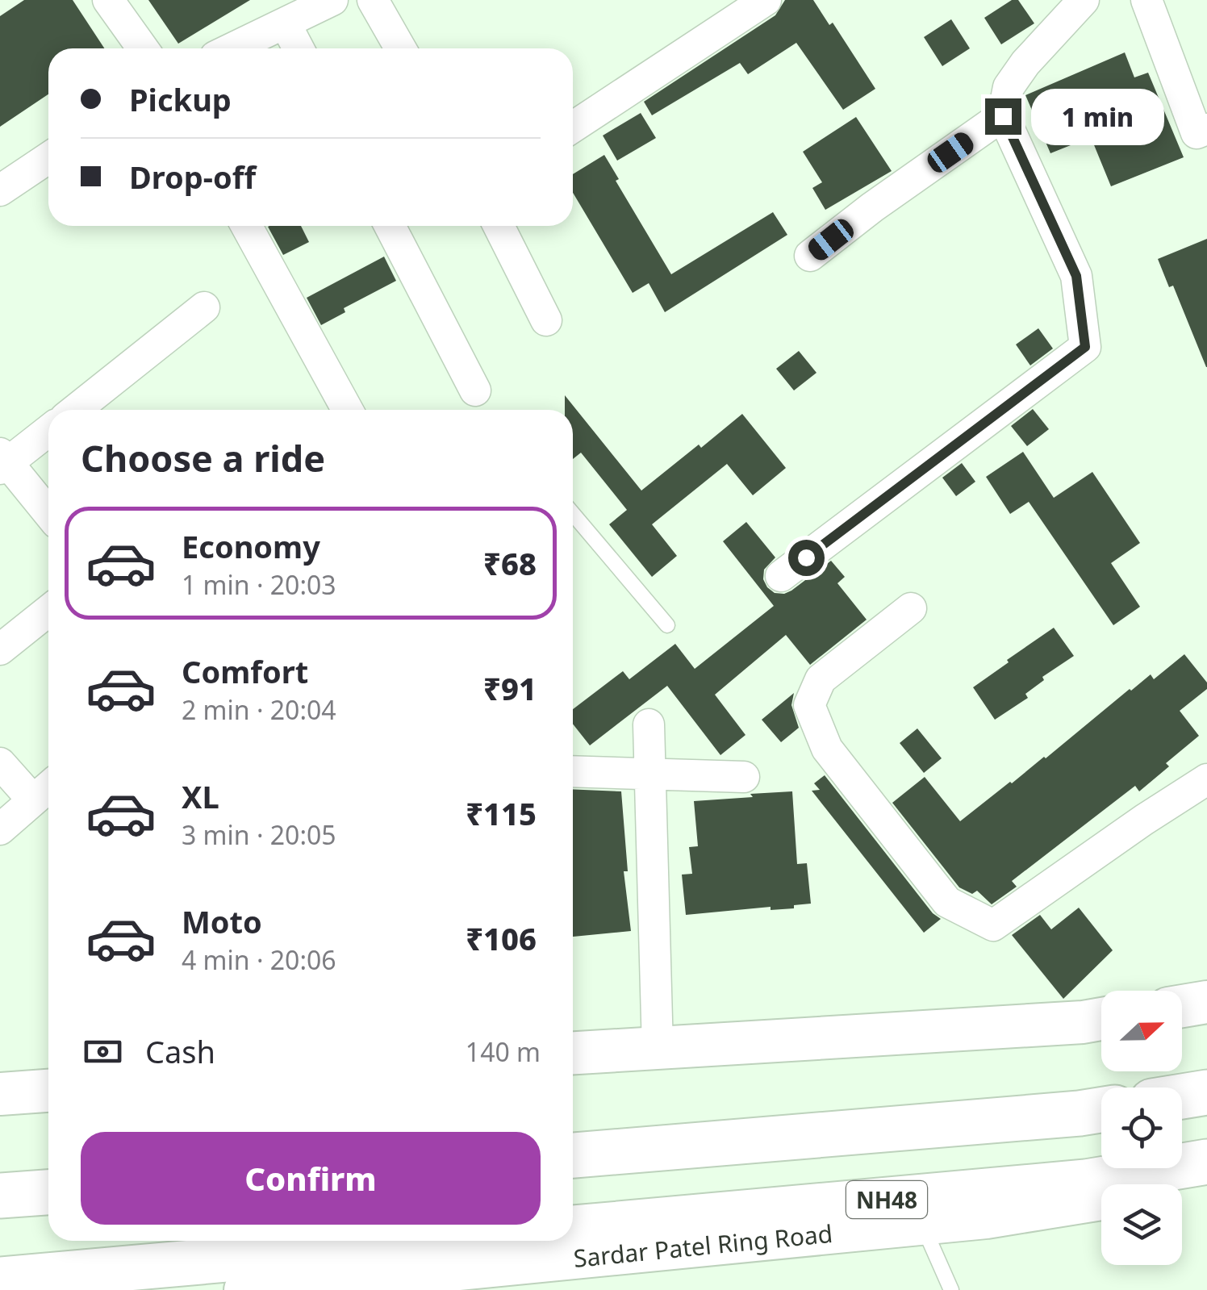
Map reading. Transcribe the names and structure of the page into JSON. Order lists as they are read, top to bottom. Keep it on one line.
{"streets":{"highway":["NH48","Sardar Patel Ring Road"]},"north":"right","page":{"banner":["Pickup","Drop-off"],"bubble":"1 min","heading":"Choose a ride","list":[{"name":"Economy","note":"1 min · 20:03","value":"₹68"},{"name":"Comfort","note":"2 min · 20:04","value":"₹91"},{"name":"XL","note":"3 min · 20:05","value":"₹115"},{"name":"Moto","note":"4 min · 20:06","value":"₹106"}],"pay":["Cash","140 m"],"buttons":"Confirm"}}
